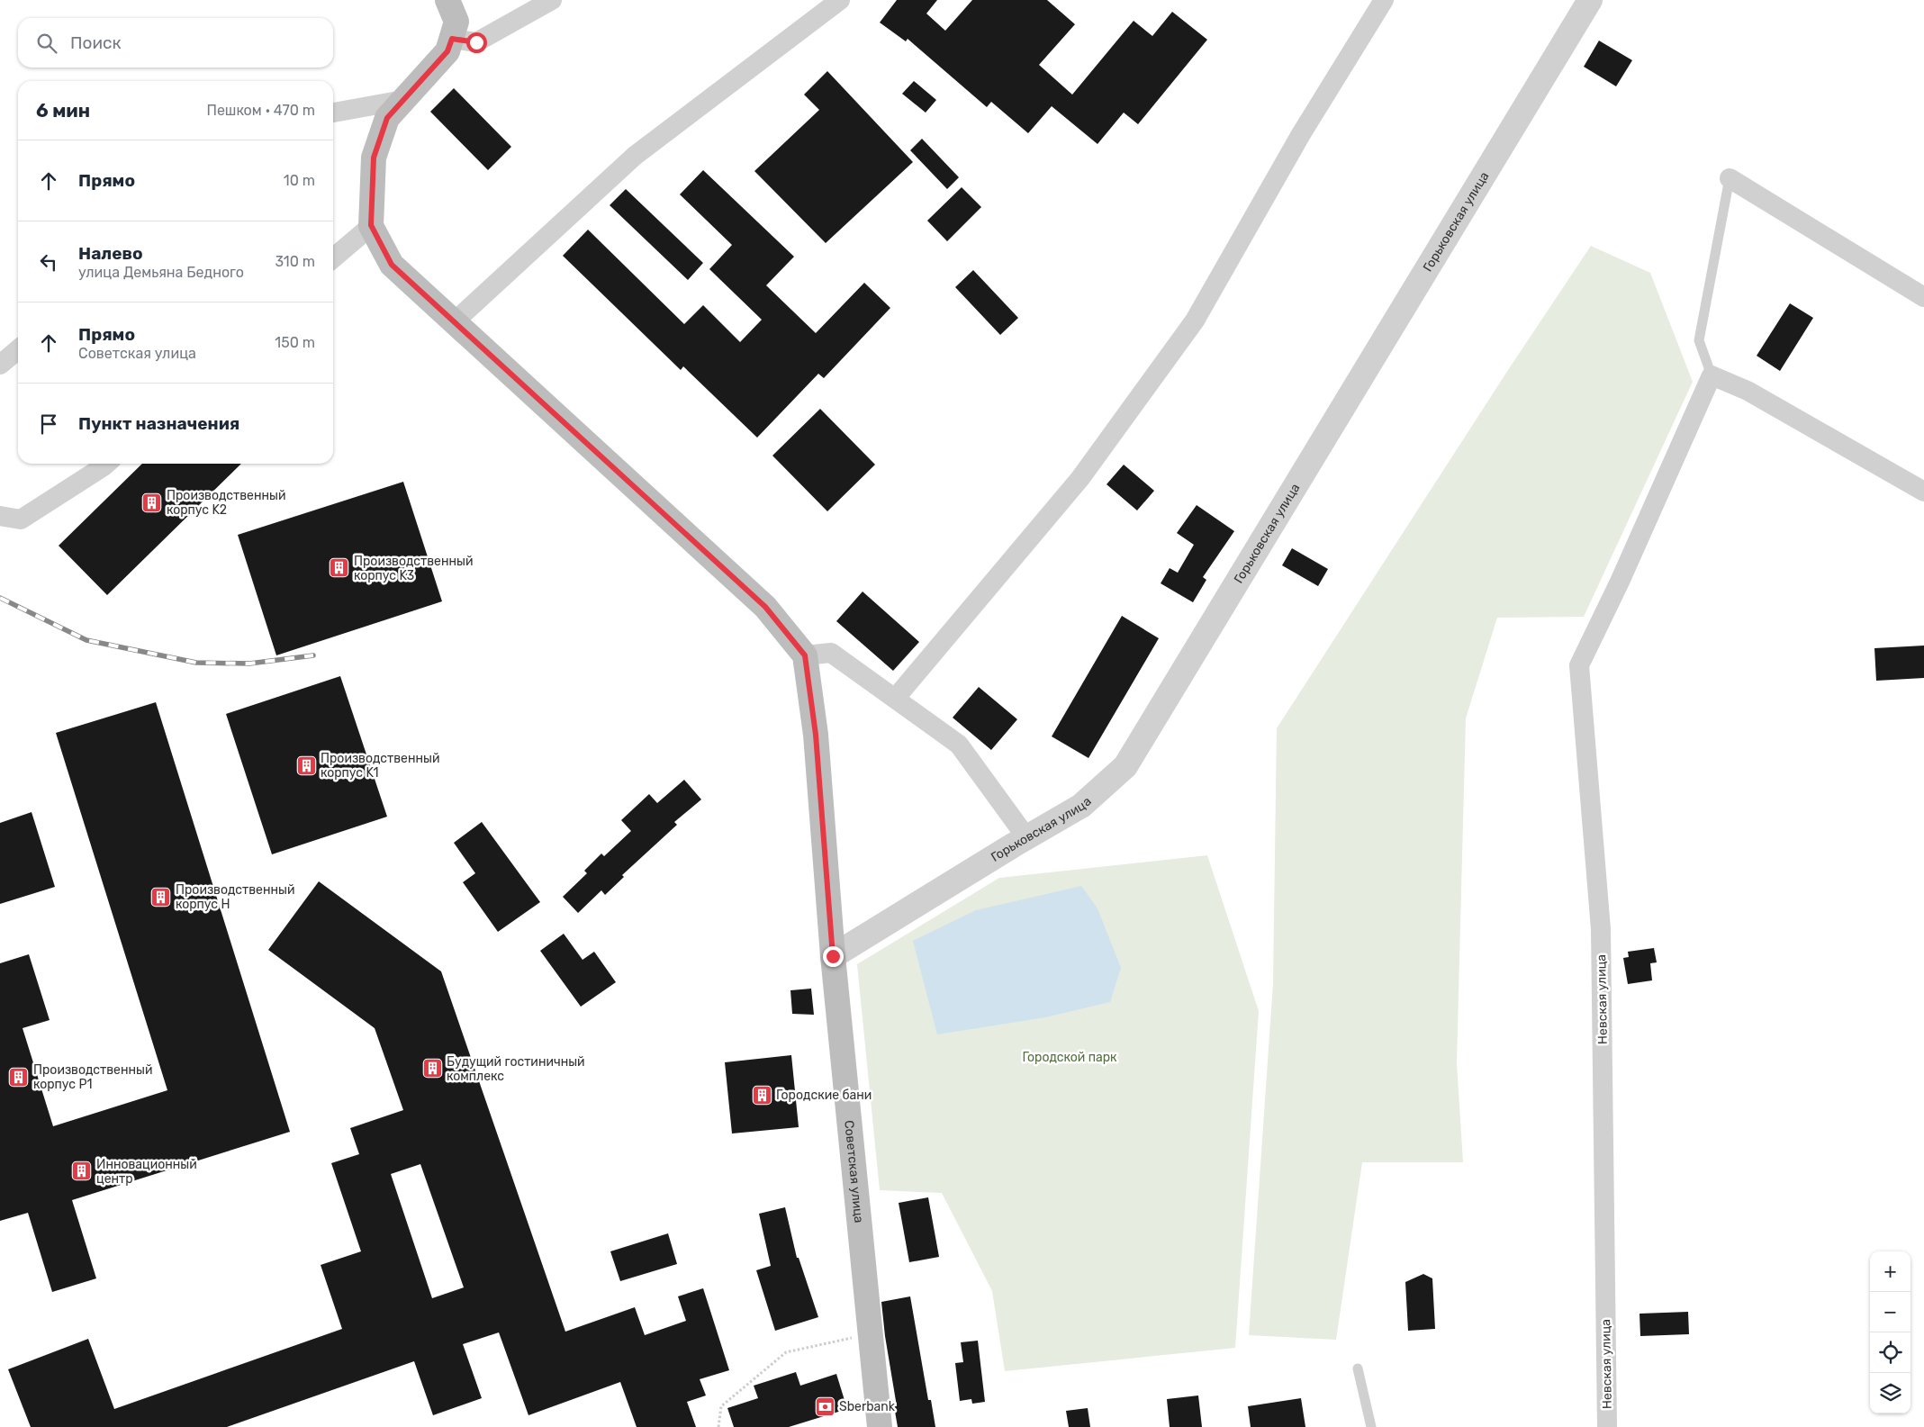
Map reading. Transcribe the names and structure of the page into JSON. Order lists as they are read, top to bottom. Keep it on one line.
{"streets":{"main road":["Советская улица"],"street":["Горьковская улица","Невская улица"]},"crossings":[["Горьковская улица","Советская улица"]],"parks":["Городской парк"],"places":{"building":["Производственный корпус K2","Производственный корпус K3","Производственный корпус K1","Производственный корпус H","Будущий гостиничный комплекс","Производственный корпус P1","Городские бани","Инновационный центр"],"bank":["Sberbank"]},"page":{"search":"Поиск","heading":["6 мин","Пешком · 470 m"],"list":[["Прямо","10 m"],["Налево","улица Демьяна Бедного","310 m"],["Прямо","Советская улица","150 m"],"Пункт назначения"],"map_buttons":["+","−"]}}
